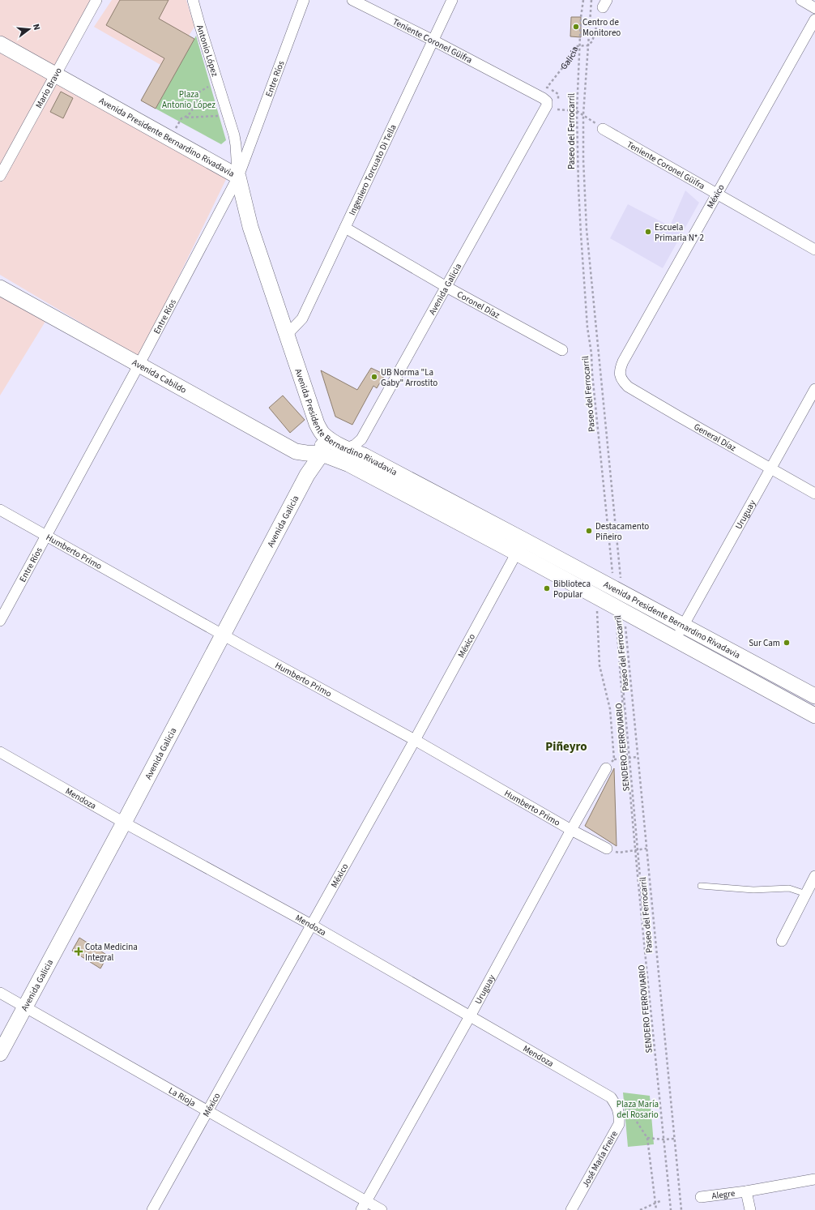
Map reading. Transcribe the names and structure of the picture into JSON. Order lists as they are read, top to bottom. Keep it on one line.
{"streets":{"main road":["Avenida Presidente Bernardino Rivadavia","Avenida Galicia","Avenida Cabildo"],"street":["Teniente Coronel Güifra","Antonio López","Entre Ríos","Mario Bravo","Ingeniero Torcuato Di Tella","México","Coronel Díaz","General Díaz","Uruguay","Humberto Primo","Mendoza","La Rioja","José María Freire","Alegre"],"path":["Galicia","Paseo del Ferrocarril","SENDERO FERROVIARIO"]},"crossings":[["Teniente Coronel Güifra","Ingeniero Torcuato Di Tella"],["Teniente Coronel Güifra","México"],["Teniente Coronel Güifra","Avenida Galicia"],["Antonio López","Entre Ríos"],["Antonio López","Avenida Presidente Bernardino Rivadavia"],["Galicia","Paseo del Ferrocarril"],["Entre Ríos","Avenida Presidente Bernardino Rivadavia"],["Entre Ríos","Avenida Cabildo"],["Entre Ríos","Humberto Primo"],["Mario Bravo","Avenida Presidente Bernardino Rivadavia"],["Paseo del Ferrocarril","Avenida Presidente Bernardino Rivadavia"],["Paseo del Ferrocarril","SENDERO FERROVIARIO"],["Avenida Presidente Bernardino Rivadavia","Ingeniero Torcuato Di Tella"],["Avenida Presidente Bernardino Rivadavia","México"],["Avenida Presidente Bernardino Rivadavia","Avenida Galicia"],["Avenida Presidente Bernardino Rivadavia","Avenida Cabildo"],["Avenida Presidente Bernardino Rivadavia","Uruguay"],["Avenida Presidente Bernardino Rivadavia","SENDERO FERROVIARIO"],["Ingeniero Torcuato Di Tella","Coronel Díaz"],["México","General Díaz"],["México","Humberto Primo"],["México","Mendoza"],["México","La Rioja"],["Avenida Galicia","Coronel Díaz"],["Avenida Galicia","Avenida Cabildo"],["Avenida Galicia","Humberto Primo"],["Avenida Galicia","Mendoza"],["Avenida Galicia","La Rioja"],["General Díaz","Uruguay"],["Uruguay","Humberto Primo"],["Uruguay","Mendoza"],["Uruguay","La Rioja"],["Mendoza","José María Freire"]],"districts":["Piñeyro"],"parks":["Plaza Antonio López","Plaza María del Rosario"],"places":{"other":["Centro de Monitoreo","Escuela Primaria N* 2","UB Norma \"La Gaby\" Arrostito","Destacamento Piñeiro","Biblioteca Popular","Sur Cam"],"health":["Cota Medicina Integral"]},"north":"right"}
